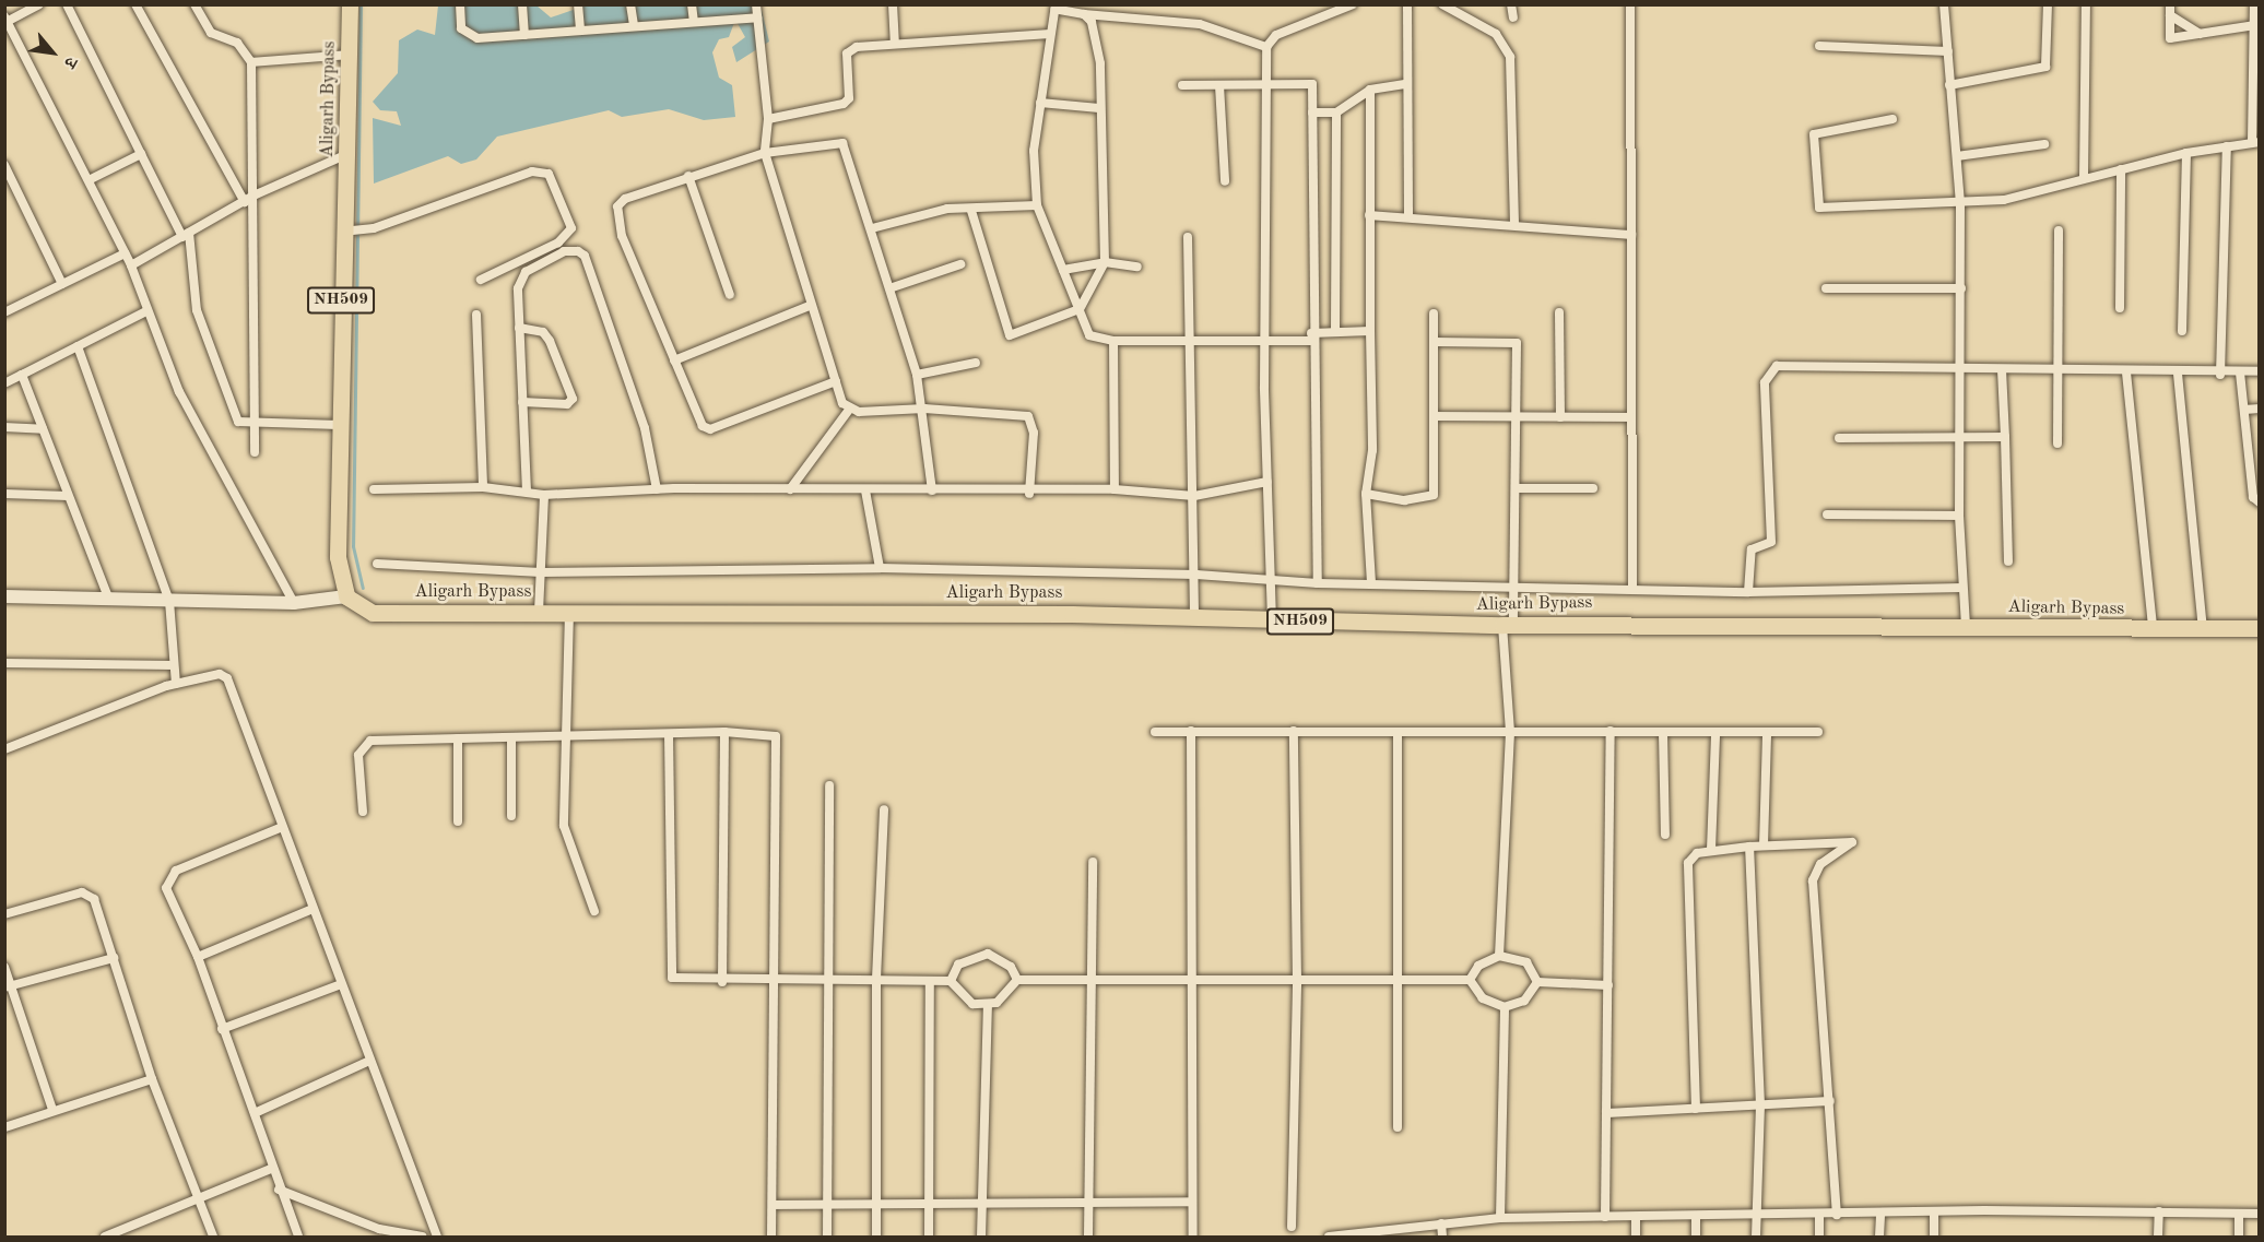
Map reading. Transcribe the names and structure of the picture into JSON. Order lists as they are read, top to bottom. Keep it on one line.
{"streets":{"highway":["Aligarh Bypass","NH509"]},"north":"bottom right"}
